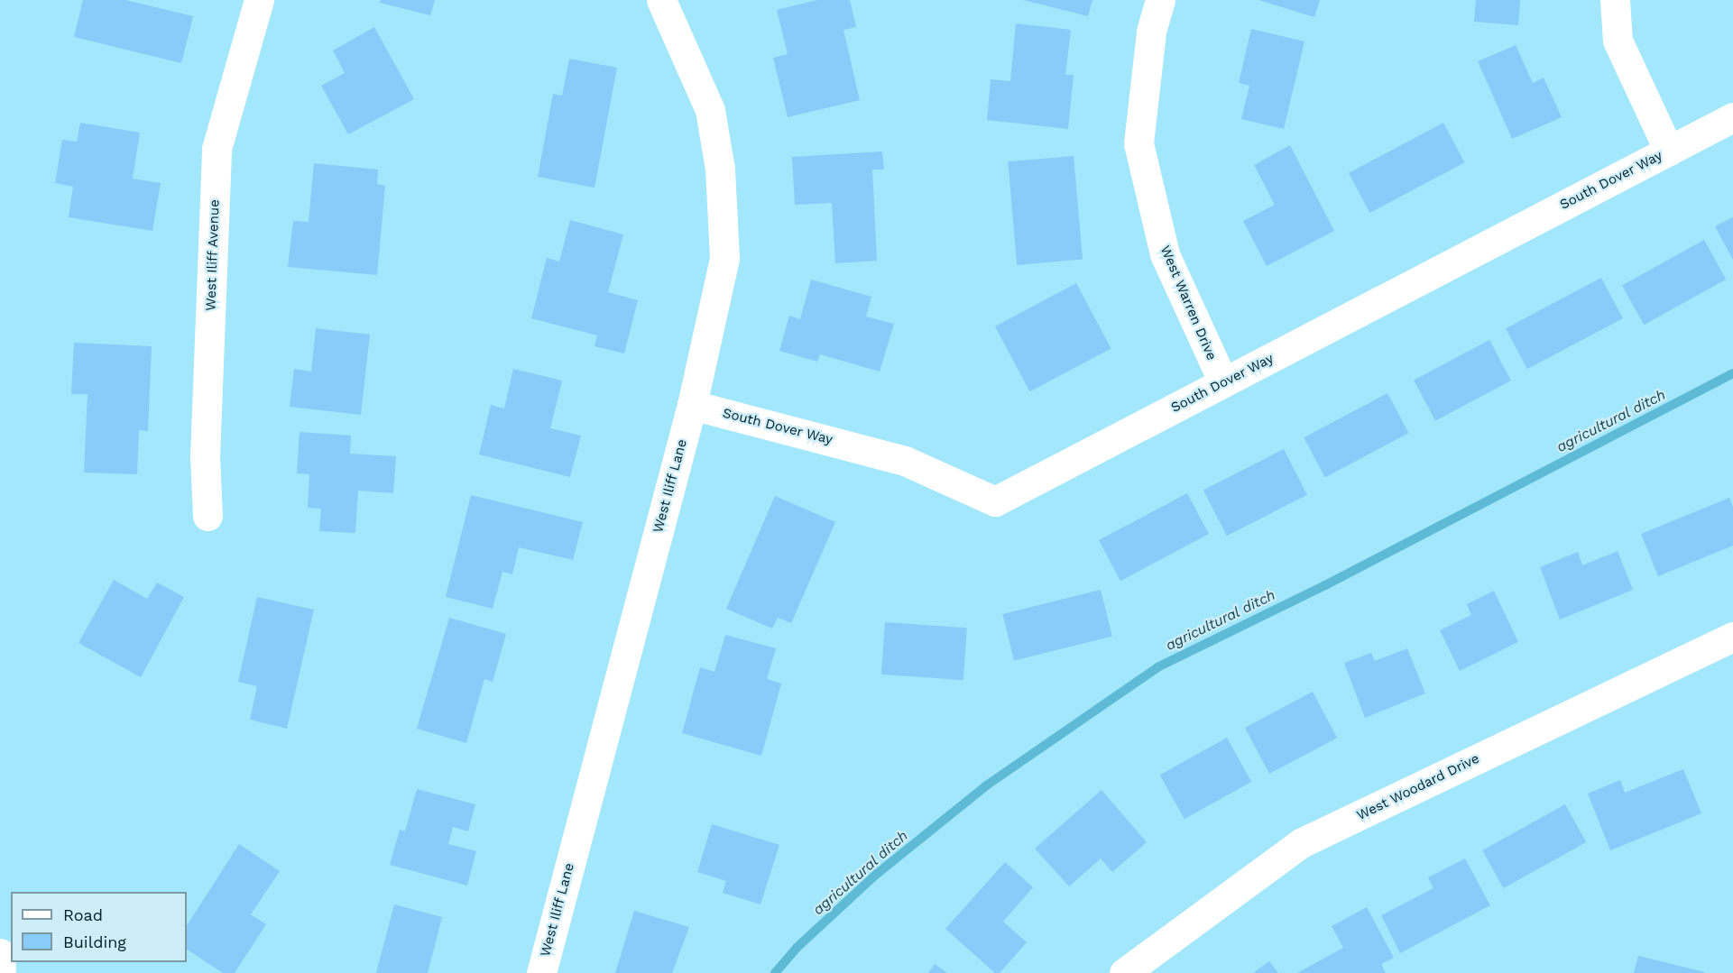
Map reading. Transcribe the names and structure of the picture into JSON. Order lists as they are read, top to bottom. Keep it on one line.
{"streets":{"street":["South Dover Way","West Iliff Avenue","West Warren Drive","West Iliff Lane","West Woodard Drive"]},"crossings":[["South Dover Way","West Warren Drive"],["South Dover Way","West Iliff Lane"]],"water":["agricultural ditch"],"legend":["Road","Building"]}
